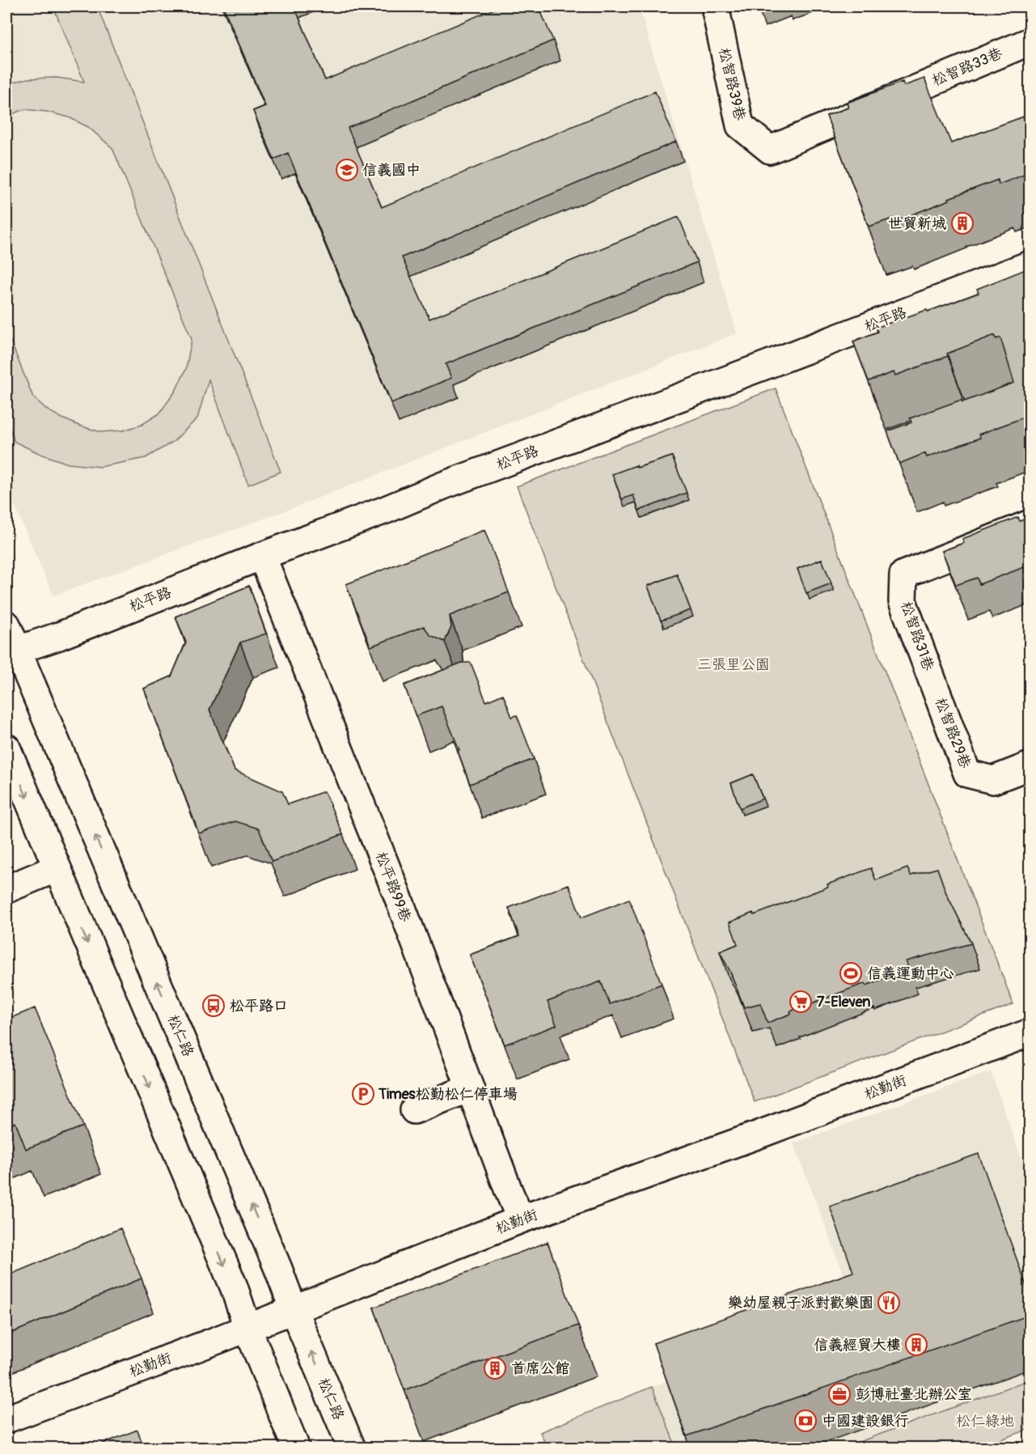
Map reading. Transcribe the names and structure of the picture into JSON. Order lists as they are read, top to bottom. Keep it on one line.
{"streets":{"street":["松智路33巷","松智路39巷","松平路","松智路31巷","松智路29巷","松平路99巷","松仁路","松勤街"]},"crossings":[["松智路33巷","松智路39巷"],["松平路","松平路99巷"],["松平路","松仁路"],["松智路31巷","松智路29巷"],["松平路99巷","松勤街"],["松仁路","松勤街"]],"parks":["三張里公園","松仁綠地"],"places":{"school or university":["信義國中"],"building":["世貿新城","信義經貿大樓","首席公館"],"sports":["信義運動中心"],"supermarket":["7-Eleven"],"bus stop":["松平路口"],"parking":["Times松勤松仁停車場"],"restaurant":["樂幼屋親子派對歡樂園"],"office":["彭博社臺北辦公室"],"bank":["中國建設銀行"]}}
